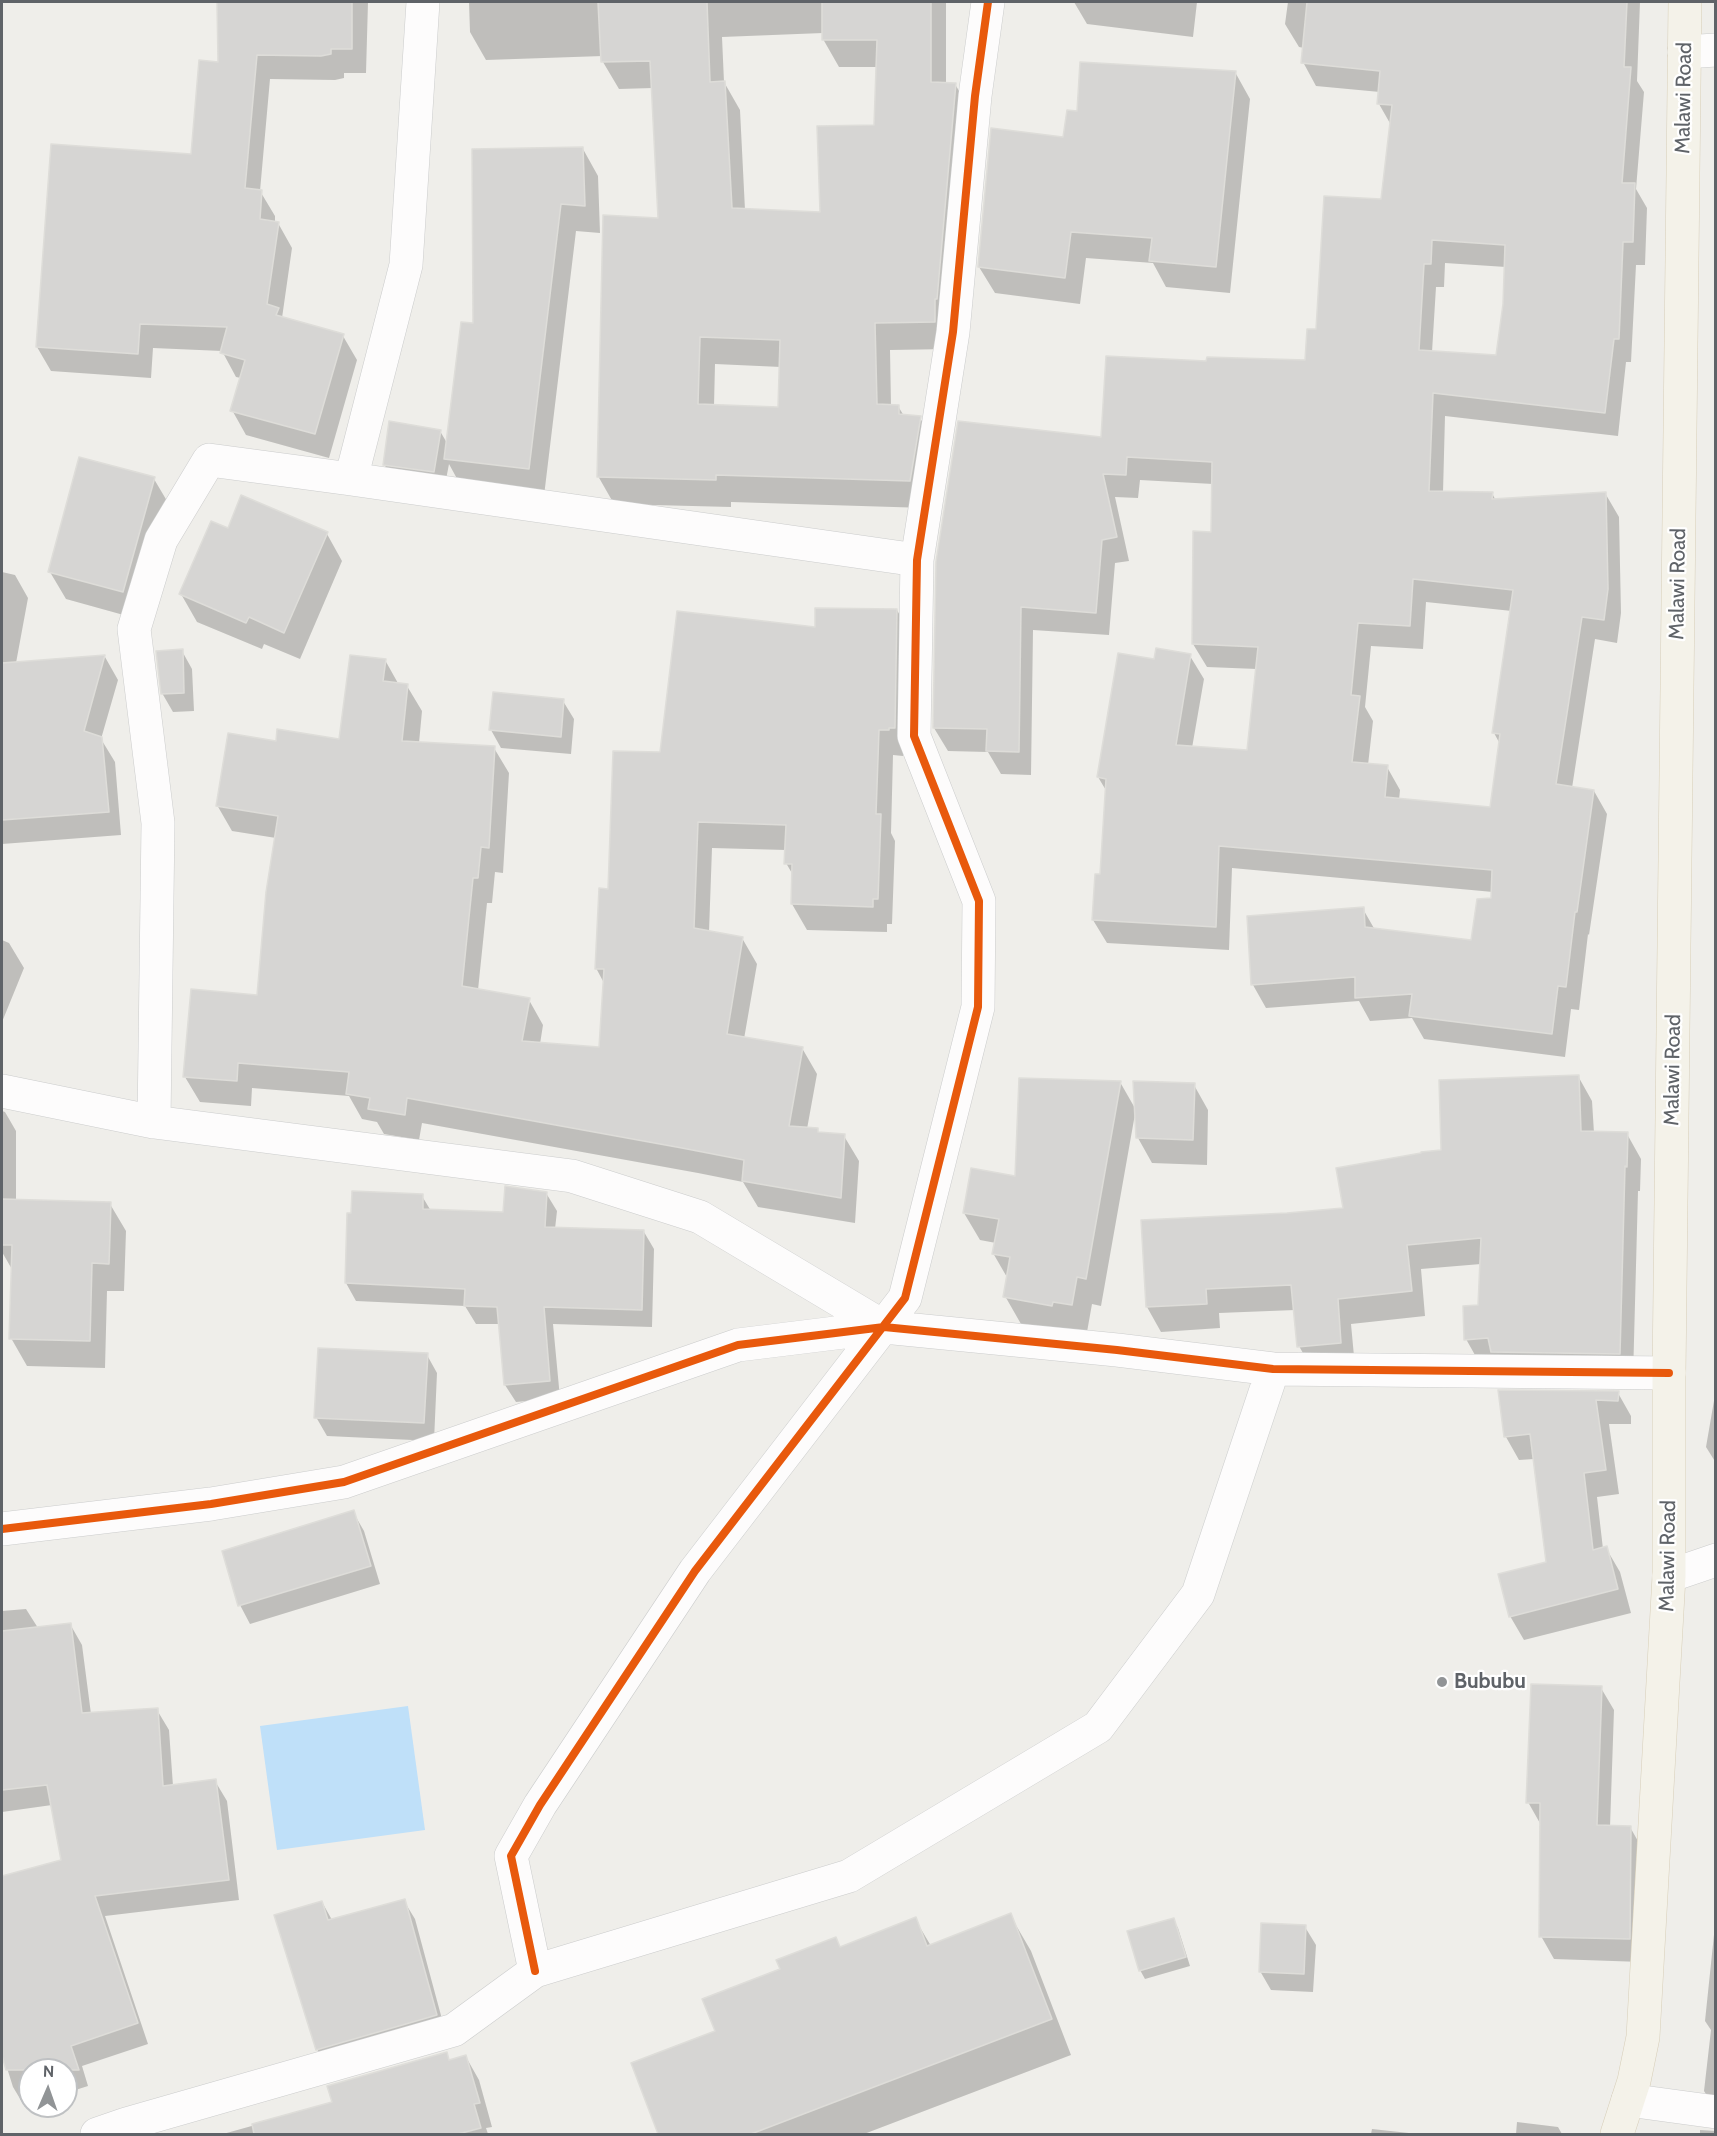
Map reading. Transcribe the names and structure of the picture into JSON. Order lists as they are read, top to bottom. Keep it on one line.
{"streets":{"main road":["Malawi Road"]},"places":["Bububu"],"north":"top"}
